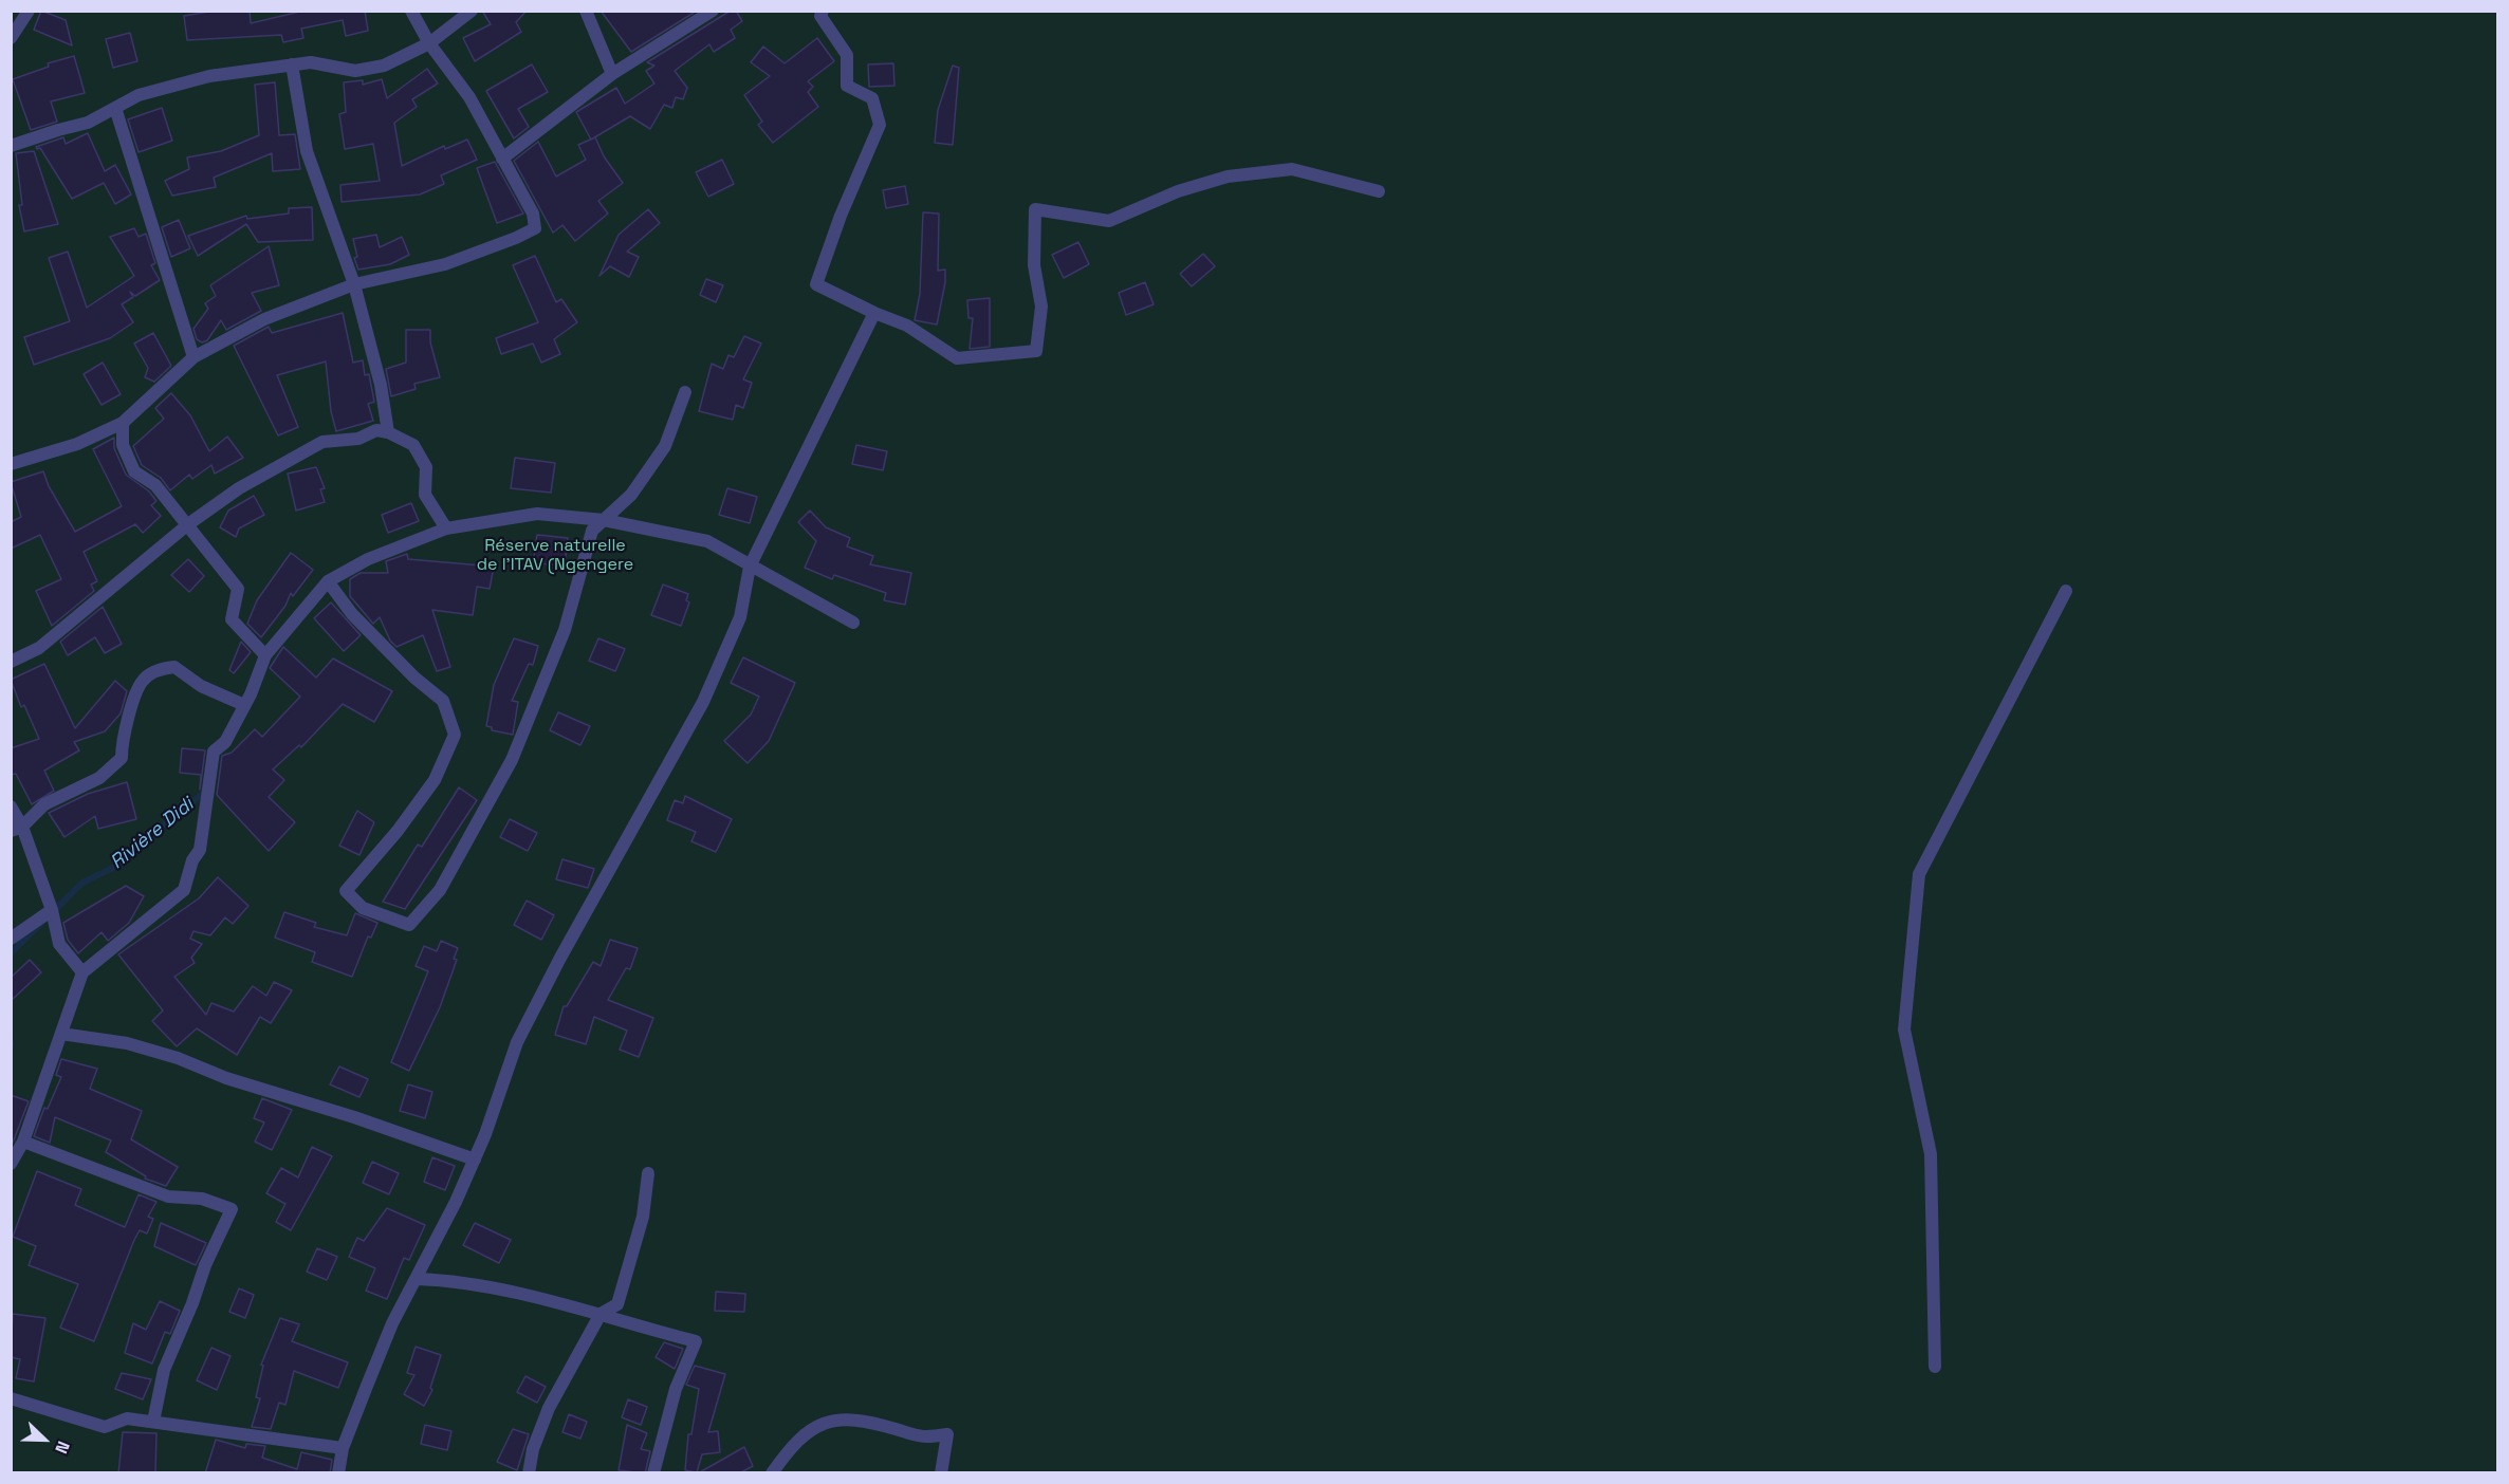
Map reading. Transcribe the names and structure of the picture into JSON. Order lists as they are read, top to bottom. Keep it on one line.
{"water":["Rivière Didi"],"parks":["Réserve naturelle de l'ITAV (Ngengere"],"north":"bottom right"}
